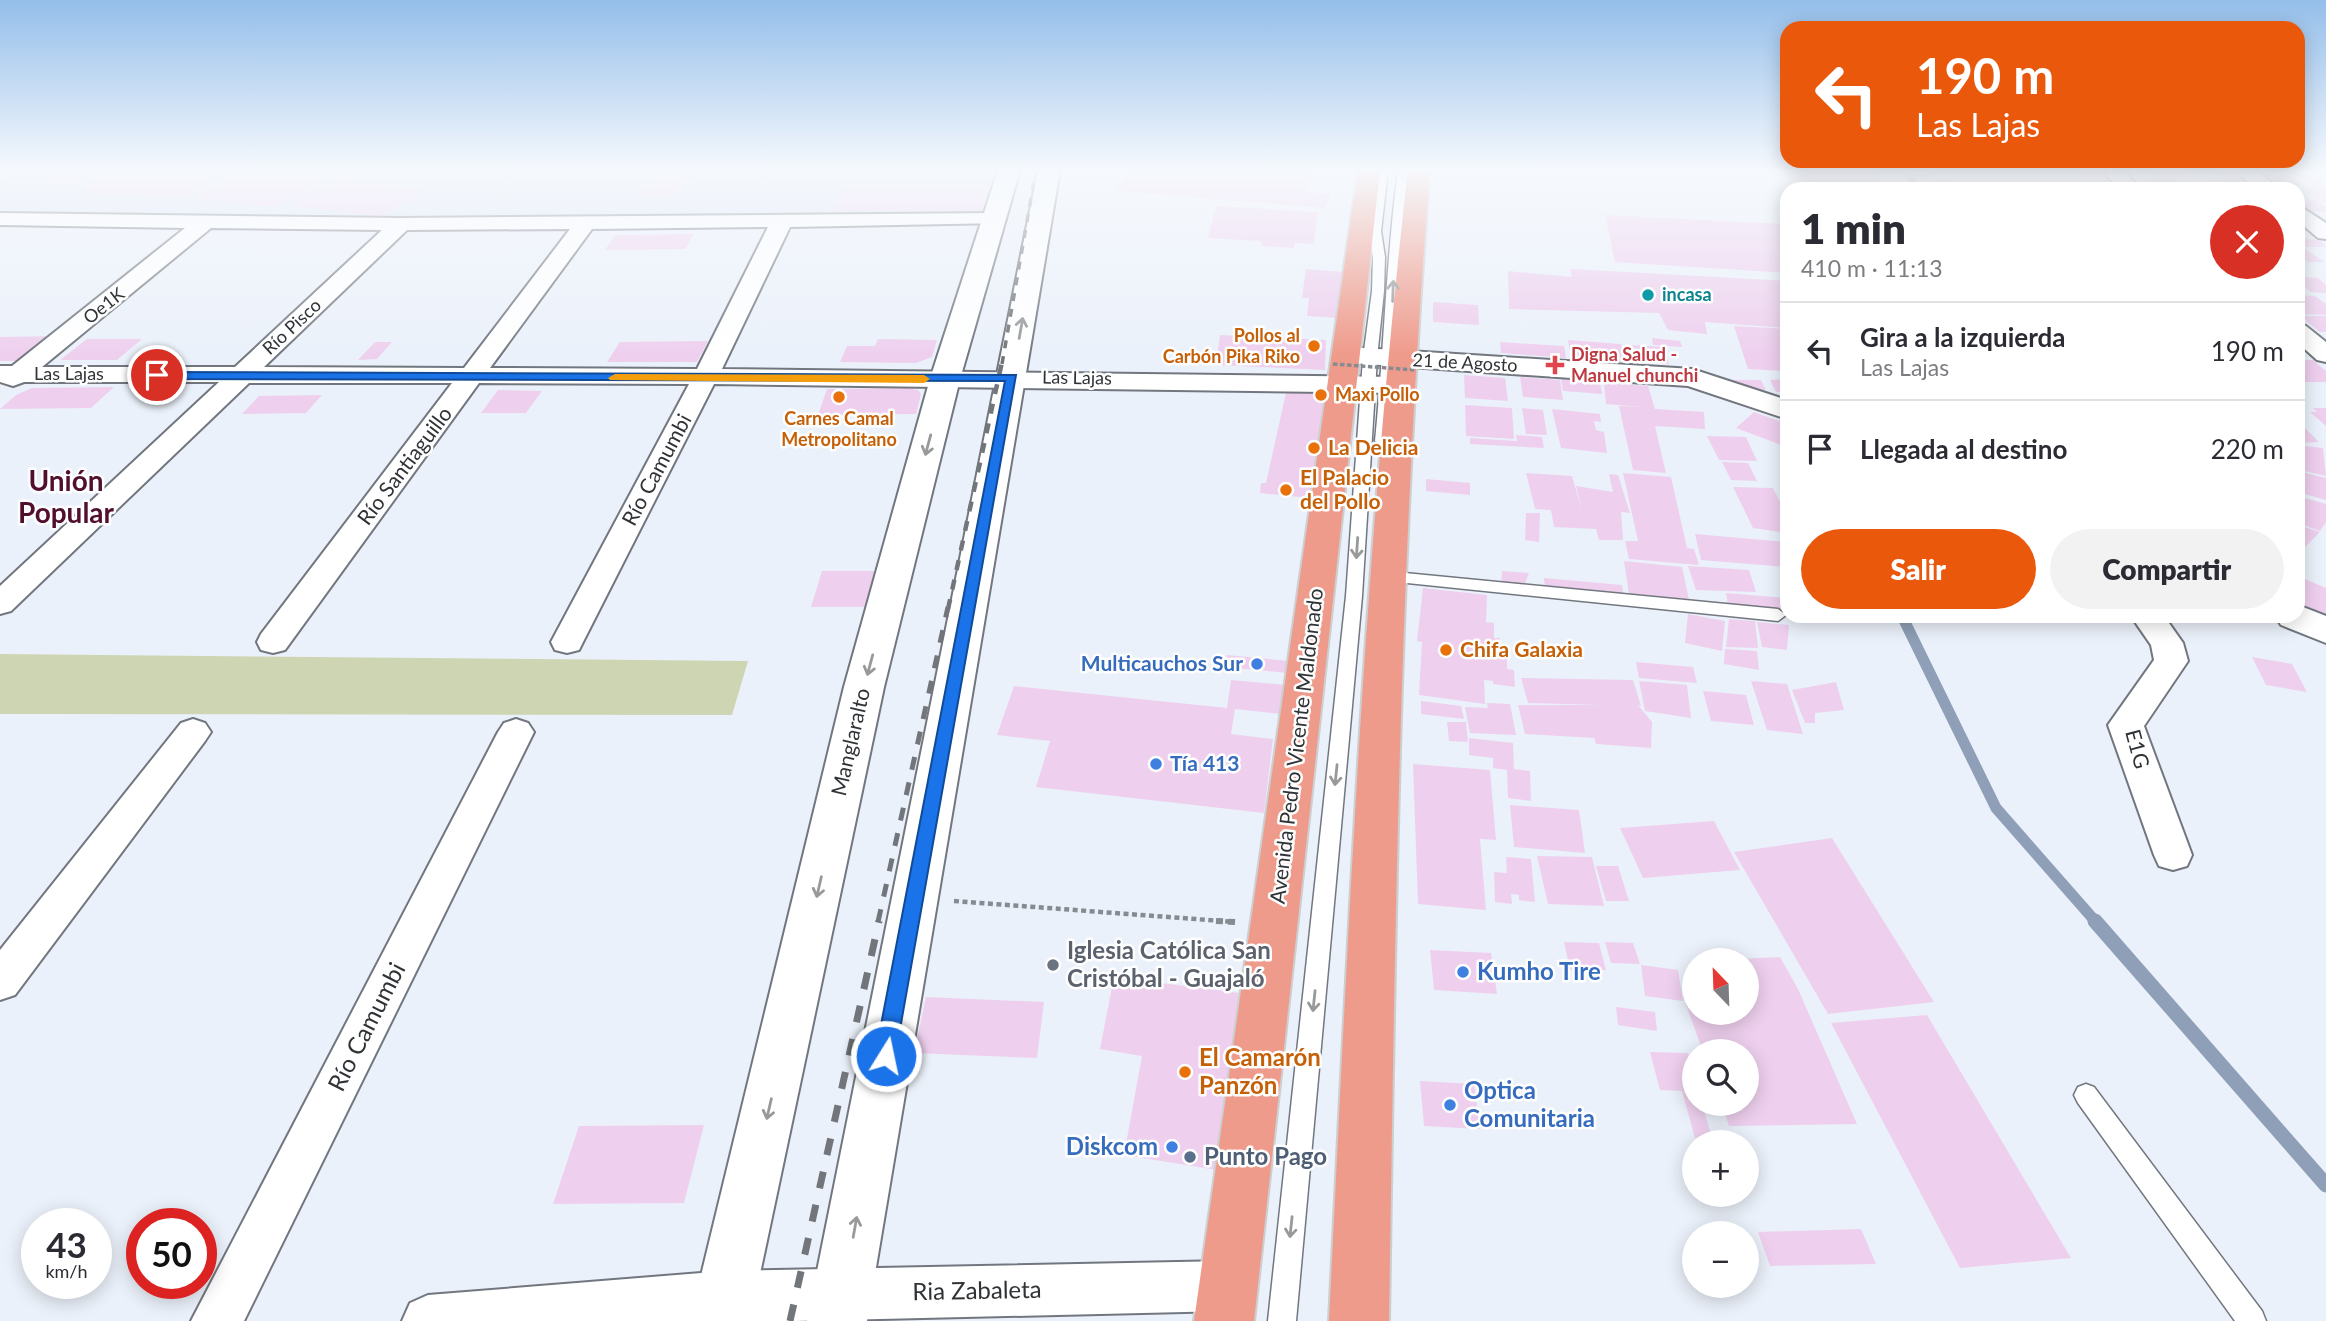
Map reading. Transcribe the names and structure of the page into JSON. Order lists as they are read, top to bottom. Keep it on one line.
{"streets":{"main road":["21 de Agosto","Manglaralto","Avenida Pedro Vicente Maldonado"],"street":["Oe1K","Río Pisco","Las Lajas","Río Santiaguillo","Río Camumbi","E1G","Ria Zabaleta"]},"crossings":[["Oe1K","Las Lajas"],["Río Pisco","Las Lajas"],["21 de Agosto","Las Lajas"],["21 de Agosto","Avenida Pedro Vicente Maldonado"],["Las Lajas","Río Santiaguillo"],["Las Lajas","Río Camumbi"],["Las Lajas","Manglaralto"],["Las Lajas","Avenida Pedro Vicente Maldonado"],["Manglaralto","Ria Zabaleta"],["Avenida Pedro Vicente Maldonado","Ria Zabaleta"]],"districts":["Unión Popular"],"places":{"other":["incasa","Pollos al Carbón Pika Riko","Maxi Pollo","Carnes Camal Metropolitano","La Delicia","El Palacio del Pollo","Chifa Galaxia","Multicauchos Sur","Tía 413","Iglesia Católica San Cristóbal - Guajaló","Kumho Tire","El Camarón Panzón","Optica Comunitaria","Diskcom","Punto Pago"],"health":["Digna Salud - Manuel chunchi"]},"north":"top left","page":{"turn":["190 m","Las Lajas"],"heading":["1 min","410 m · 11:13"],"list":[{"name":"Gira a la izquierda","note":"Las Lajas","value":"190 m"},{"name":"Llegada al destino","value":"220 m"}],"buttons":["Salir","Compartir"],"map_buttons":["+","−"],"speed":"43 km/h","limit":"50"}}
